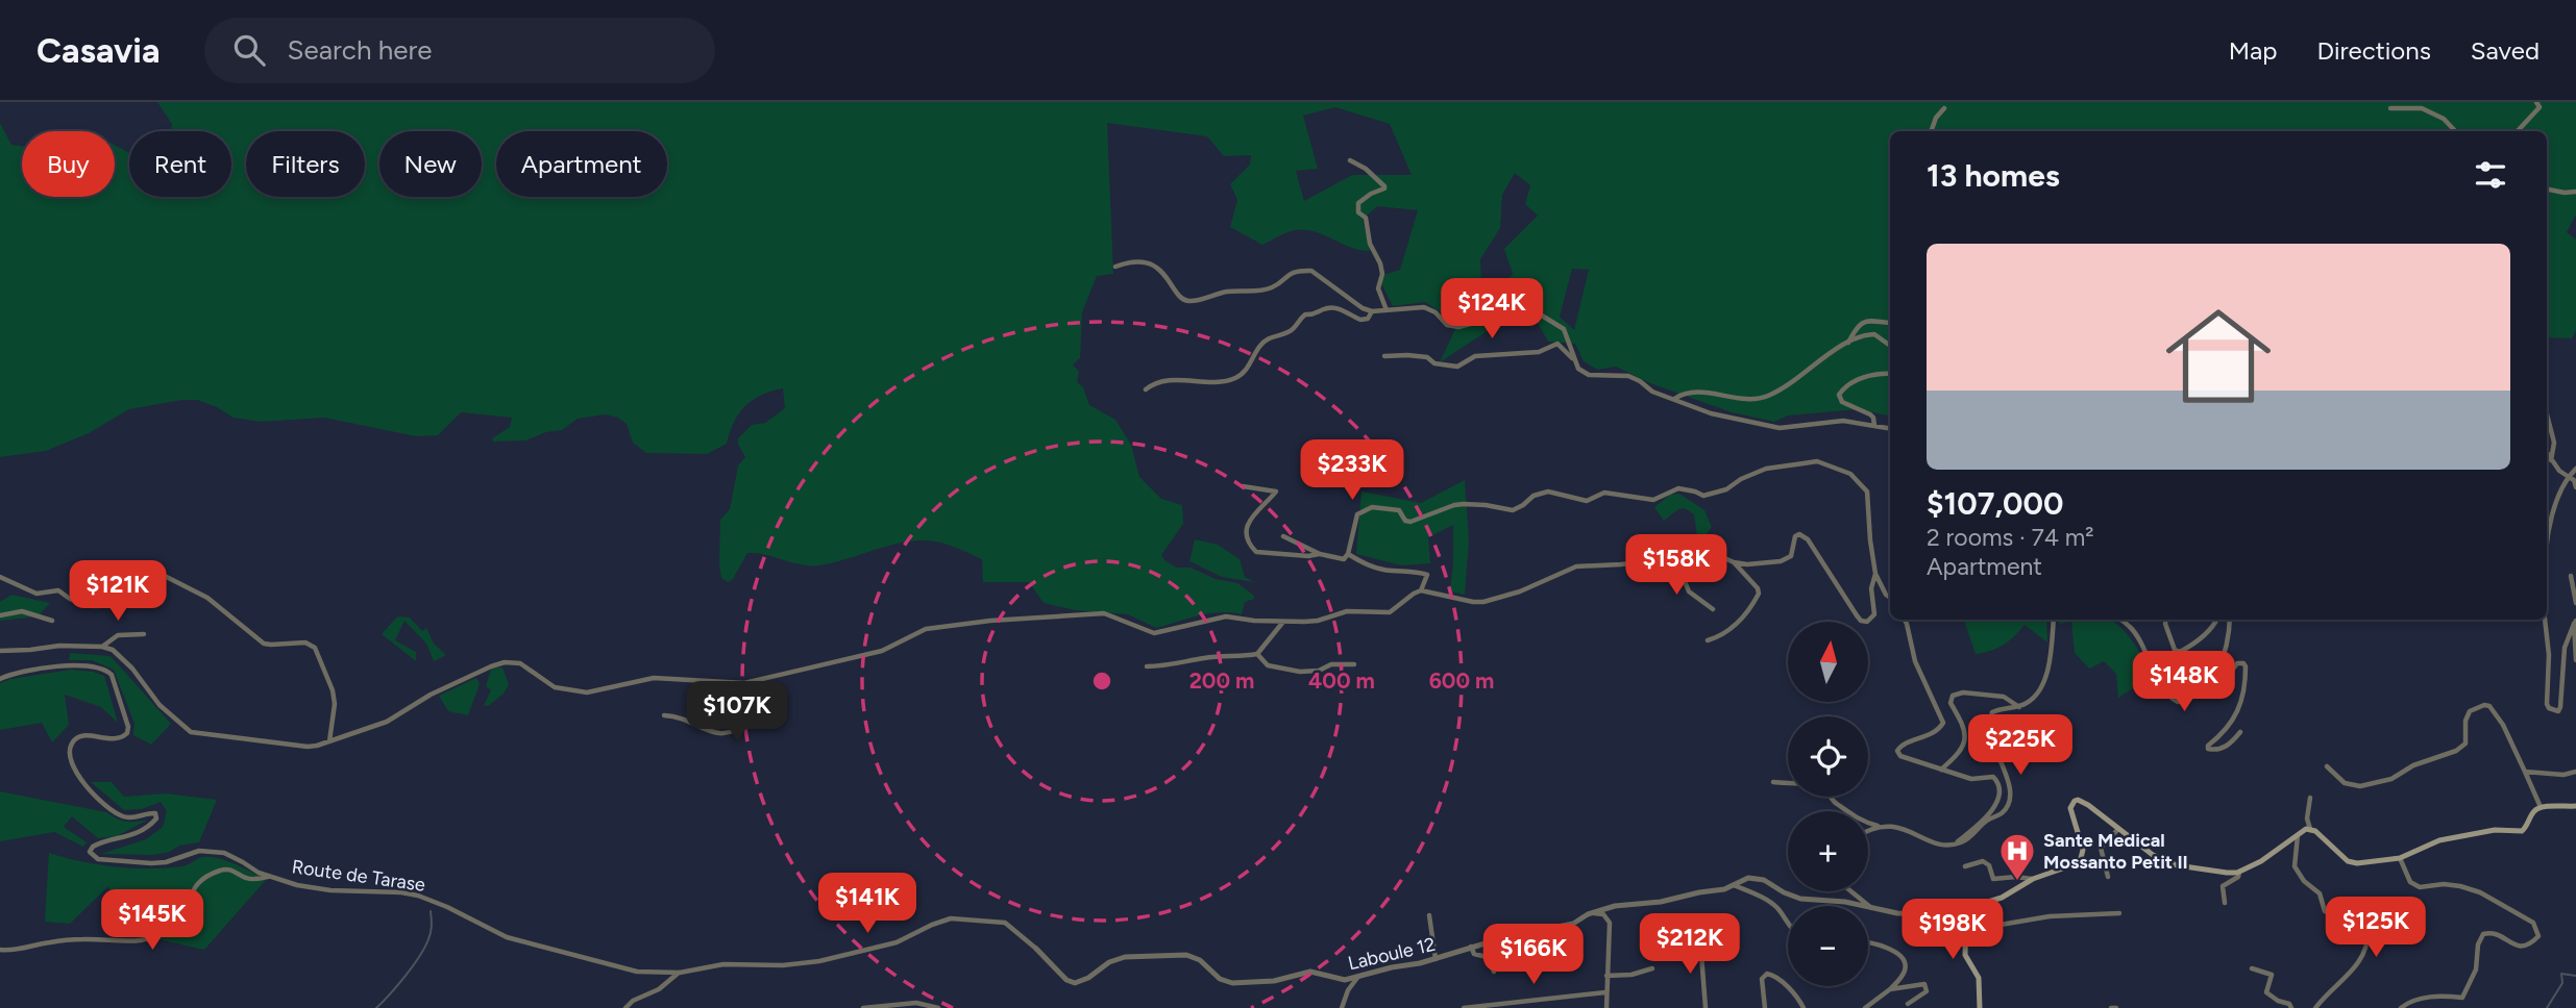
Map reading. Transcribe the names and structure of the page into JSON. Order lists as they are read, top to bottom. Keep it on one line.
{"streets":{"street":["Route de Tarase","Laboule 12"]},"crossings":[["Route de Tarase","Laboule 12"]],"places":{"hospital":["Sante Medical Mossanto Petit II"]},"north":"top","page":{"header":"Casavia","search":"Search here","nav":["Map","Directions","Saved"],"chip":["Buy","Rent","Filters","New","Apartment"],"heading":"13 homes","list":[{"name":"$107,000","note":"2 rooms · 74 m² · Apartment"}],"price":["$124K","$233K","$158K","$121K","$148K","$107K","$225K","$141K","$145K","$125K","$198K","$212K","$166K"],"map_buttons":["+","−"]},"rings":["200 m","400 m","600 m"]}
